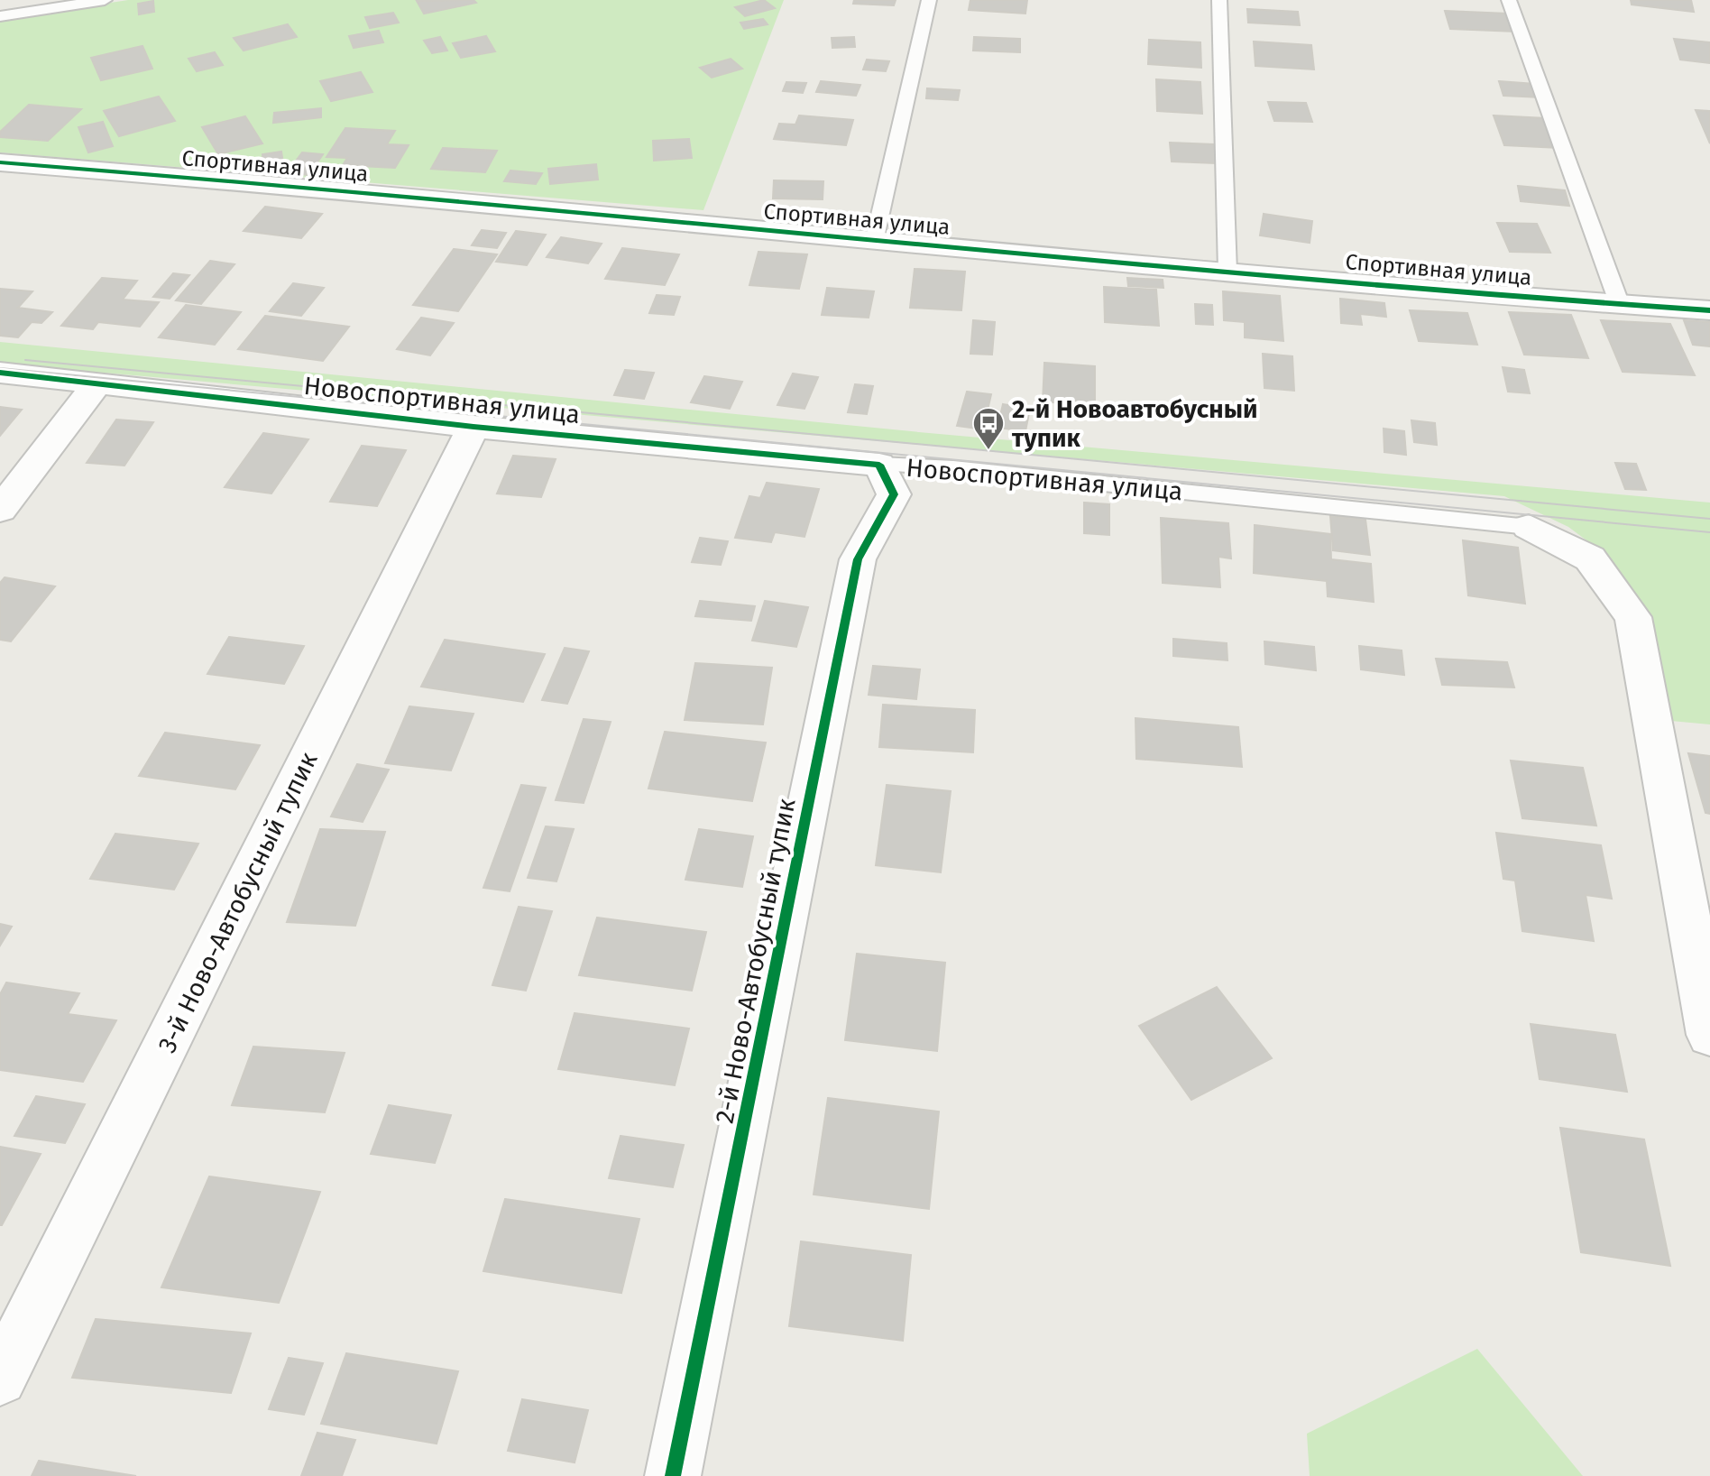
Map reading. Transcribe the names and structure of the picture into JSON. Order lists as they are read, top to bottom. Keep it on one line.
{"streets":{"street":["Спортивная улица","Новоспортивная улица","3-й Ново-Автобусный тупик","2-й Ново-Автобусный тупик"]},"crossings":[["Новоспортивная улица","3-й Ново-Автобусный тупик"],["Новоспортивная улица","2-й Ново-Автобусный тупик"]],"places":{"bus stop":["2-й Новоавтобусный тупик"]}}
